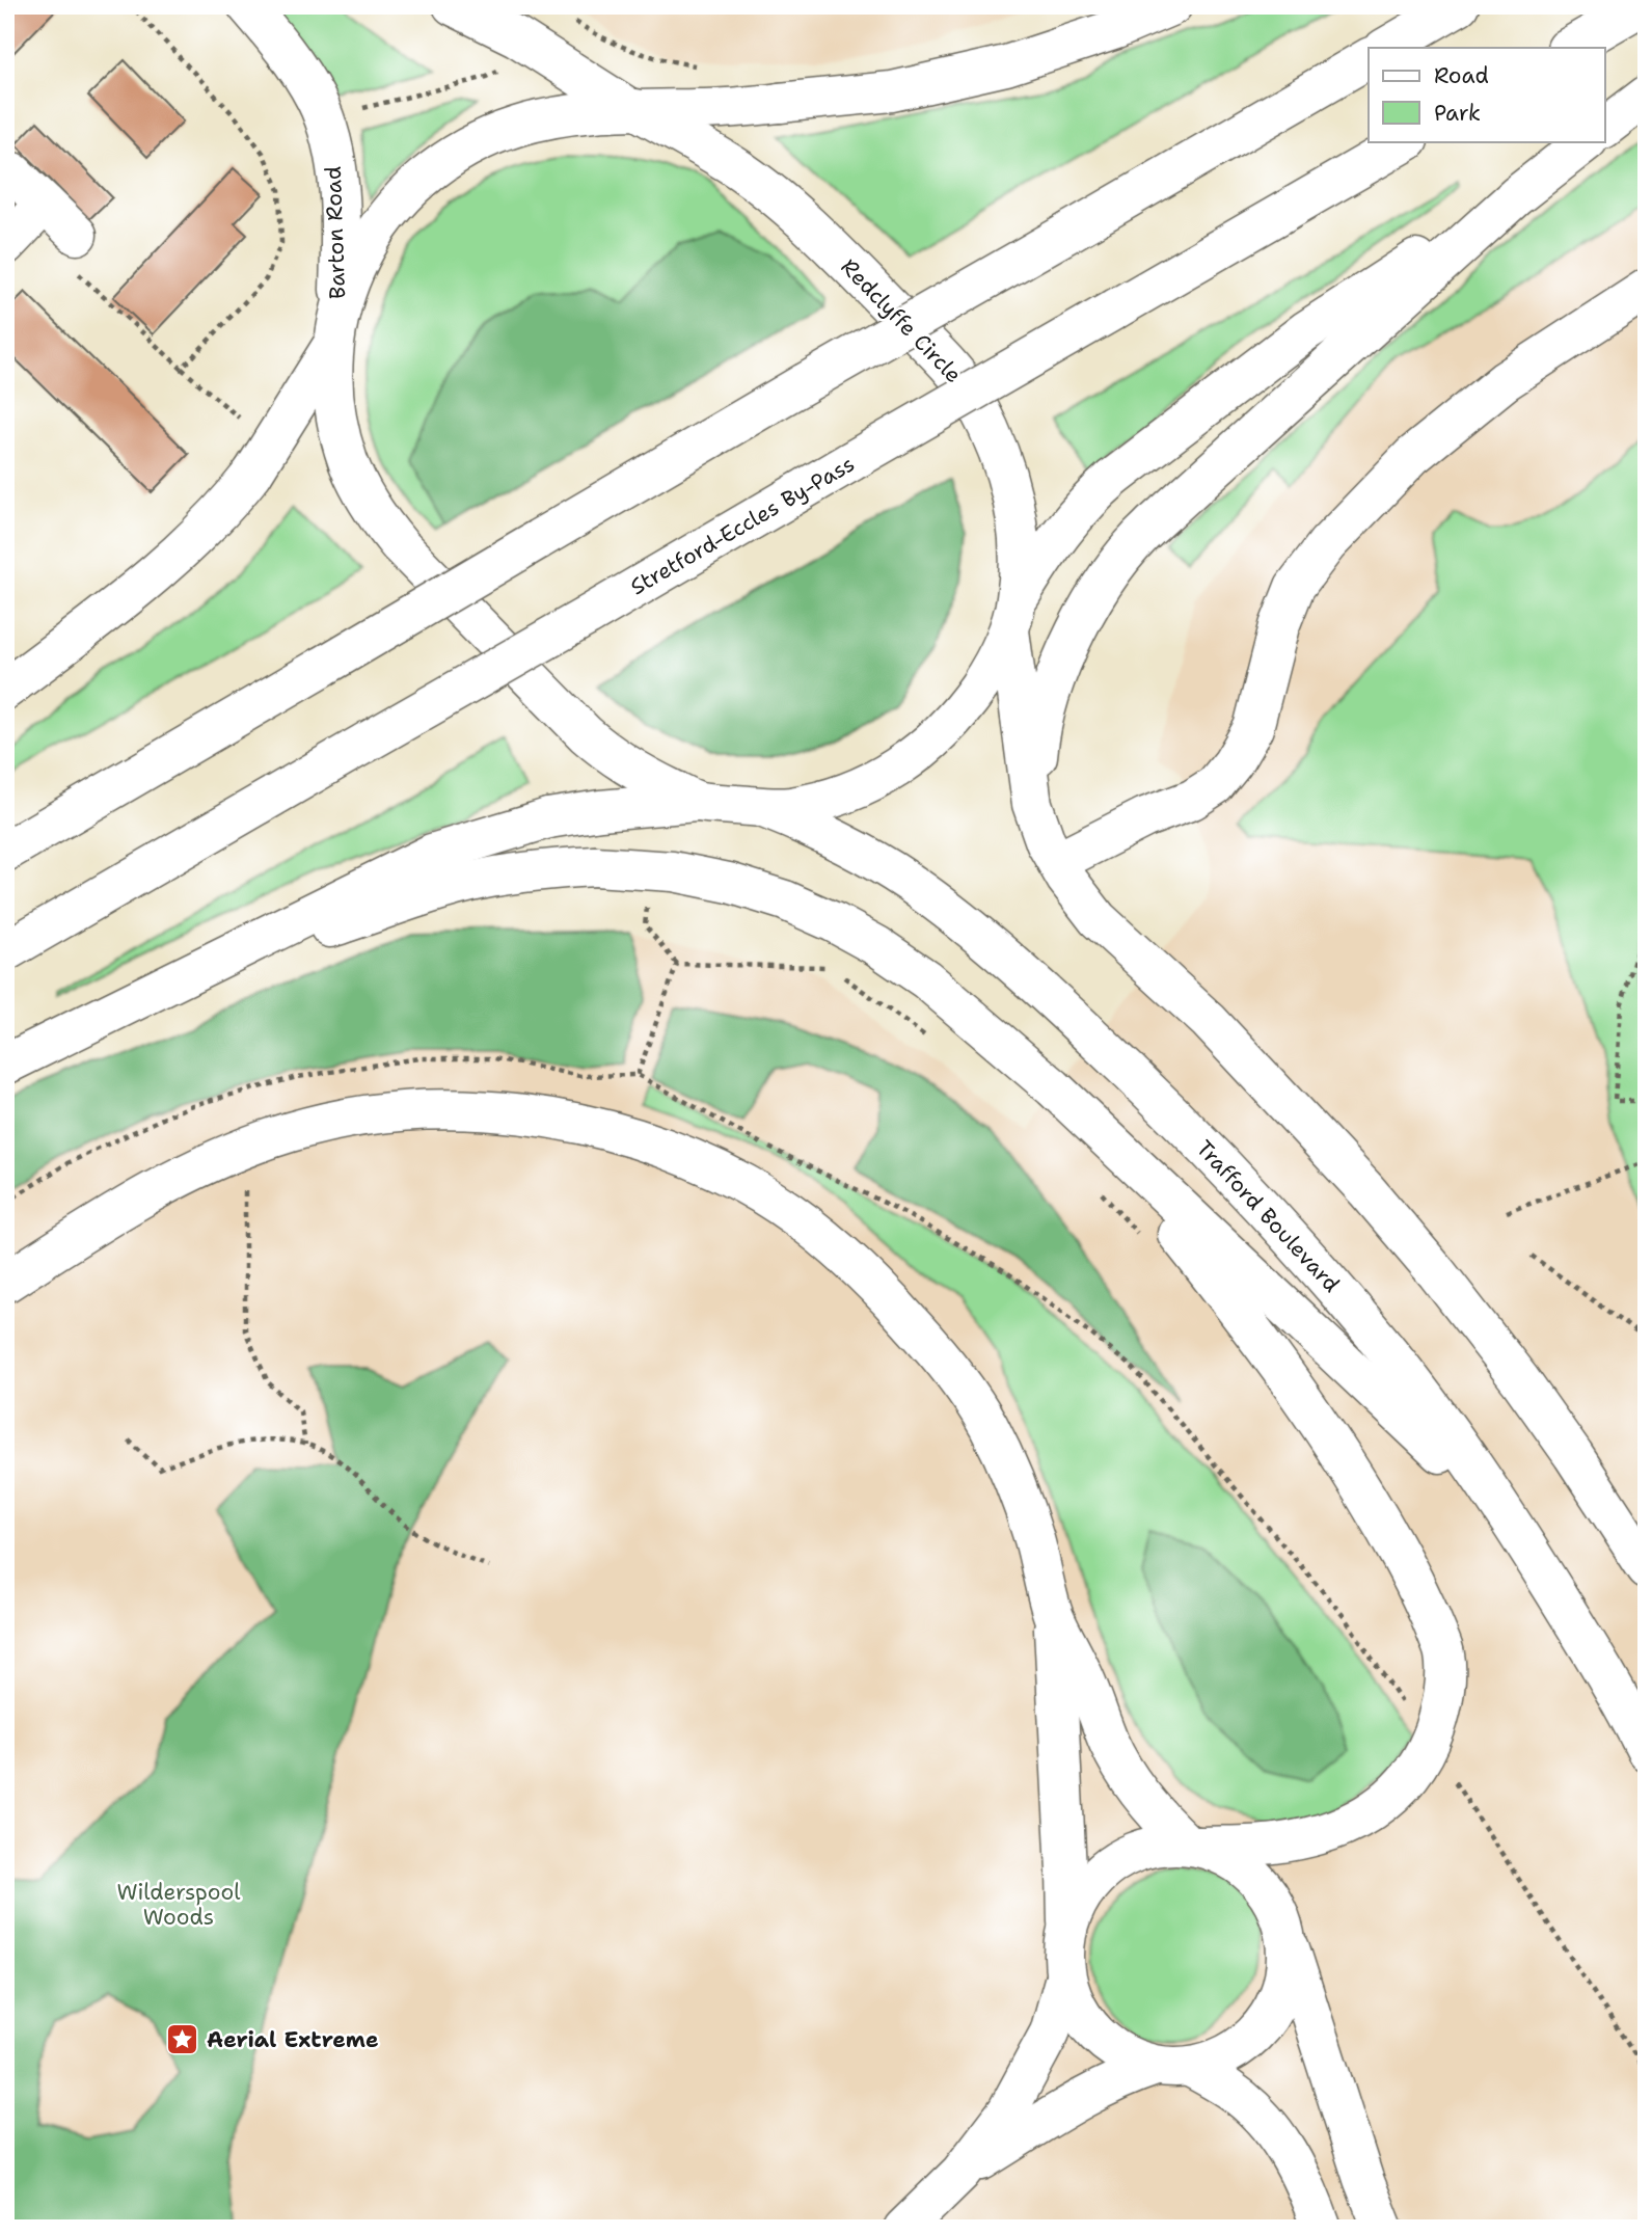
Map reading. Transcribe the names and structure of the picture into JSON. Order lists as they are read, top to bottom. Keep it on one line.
{"streets":{"main road":["Barton Road","Redclyffe Circle","Stretford-Eccles By-Pass","Trafford Boulevard"]},"crossings":[["Barton Road","Redclyffe Circle"],["Redclyffe Circle","Trafford Boulevard"]],"parks":["Wilderspool Woods"],"places":{"place":["Aerial Extreme"]},"legend":["Road","Park"]}
